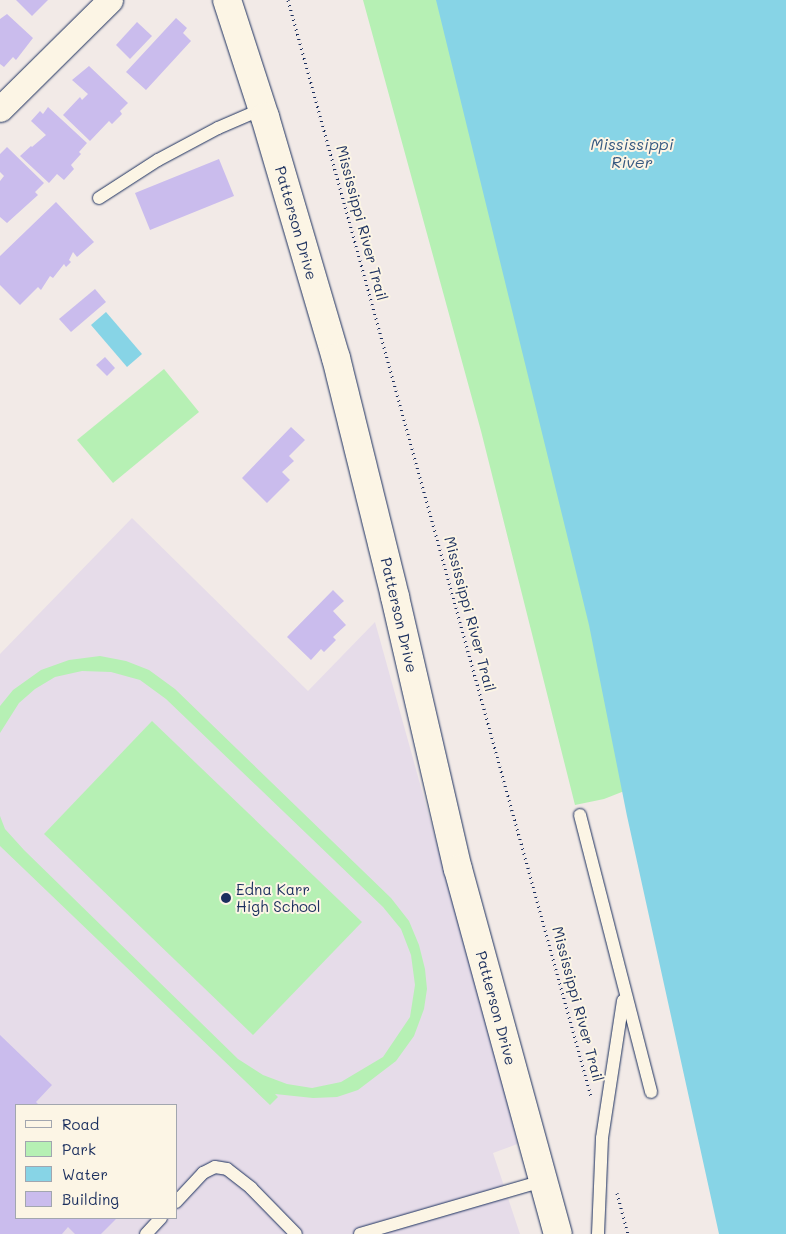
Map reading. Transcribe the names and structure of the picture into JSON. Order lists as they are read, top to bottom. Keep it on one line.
{"streets":{"street":["Patterson Drive"],"path":["Mississippi River Trail"]},"water":["Mississippi River"],"places":["Edna Karr High School"],"legend":["Road","Park","Water","Building"]}
